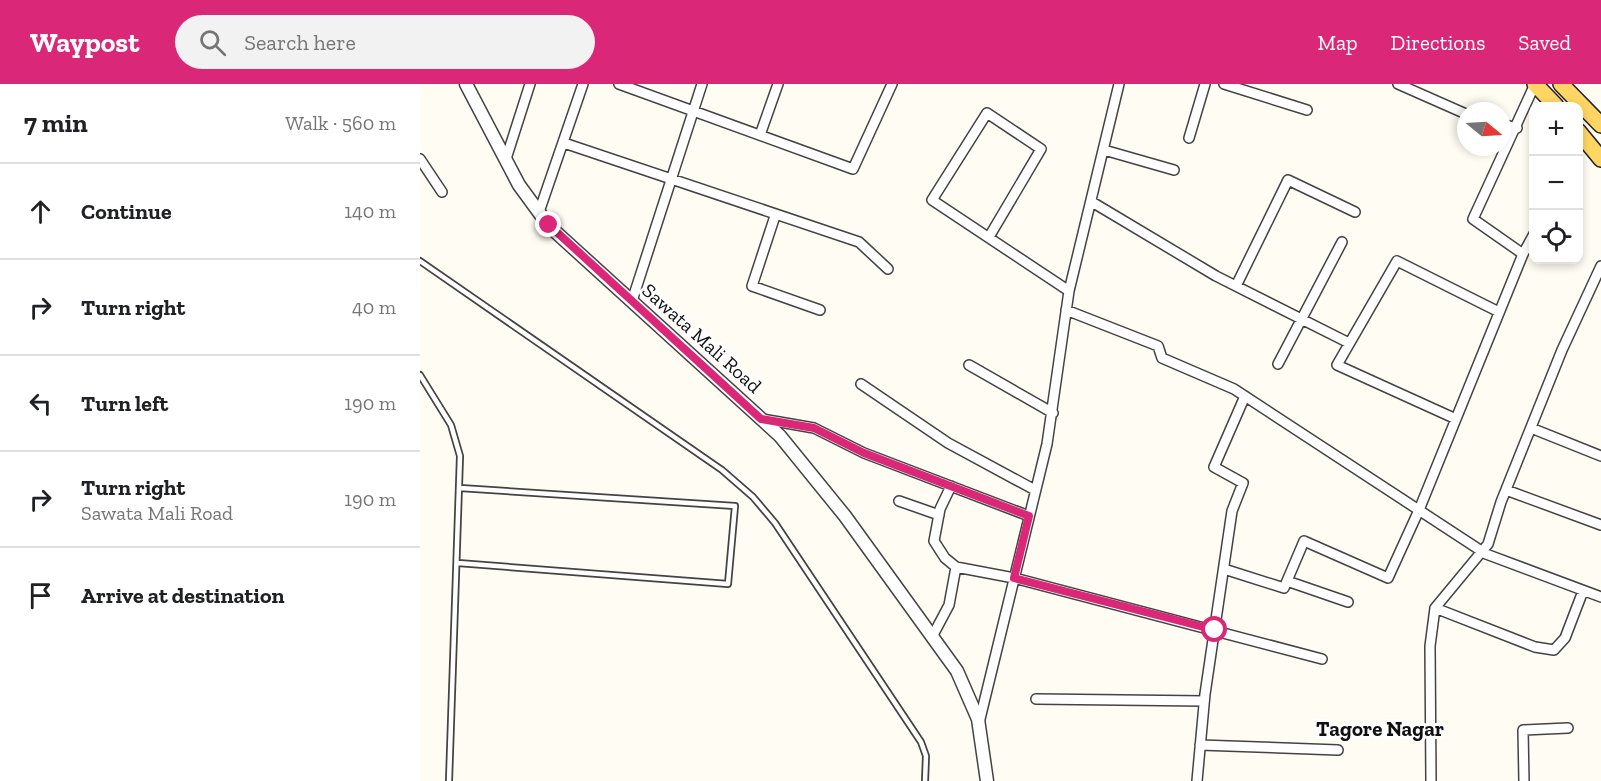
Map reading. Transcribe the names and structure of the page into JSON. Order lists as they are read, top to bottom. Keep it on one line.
{"streets":{"street":["Sawata Mali Road"]},"districts":["Tagore Nagar"],"north":"right","page":{"header":"Waypost","search":"Search here","nav":["Map","Directions","Saved"],"heading":["7 min","Walk · 560 m"],"map_buttons":["+","−"],"list":[["Continue","140 m"],["Turn right","40 m"],["Turn left","190 m"],["Turn right","Sawata Mali Road","190 m"],"Arrive at destination"]}}
